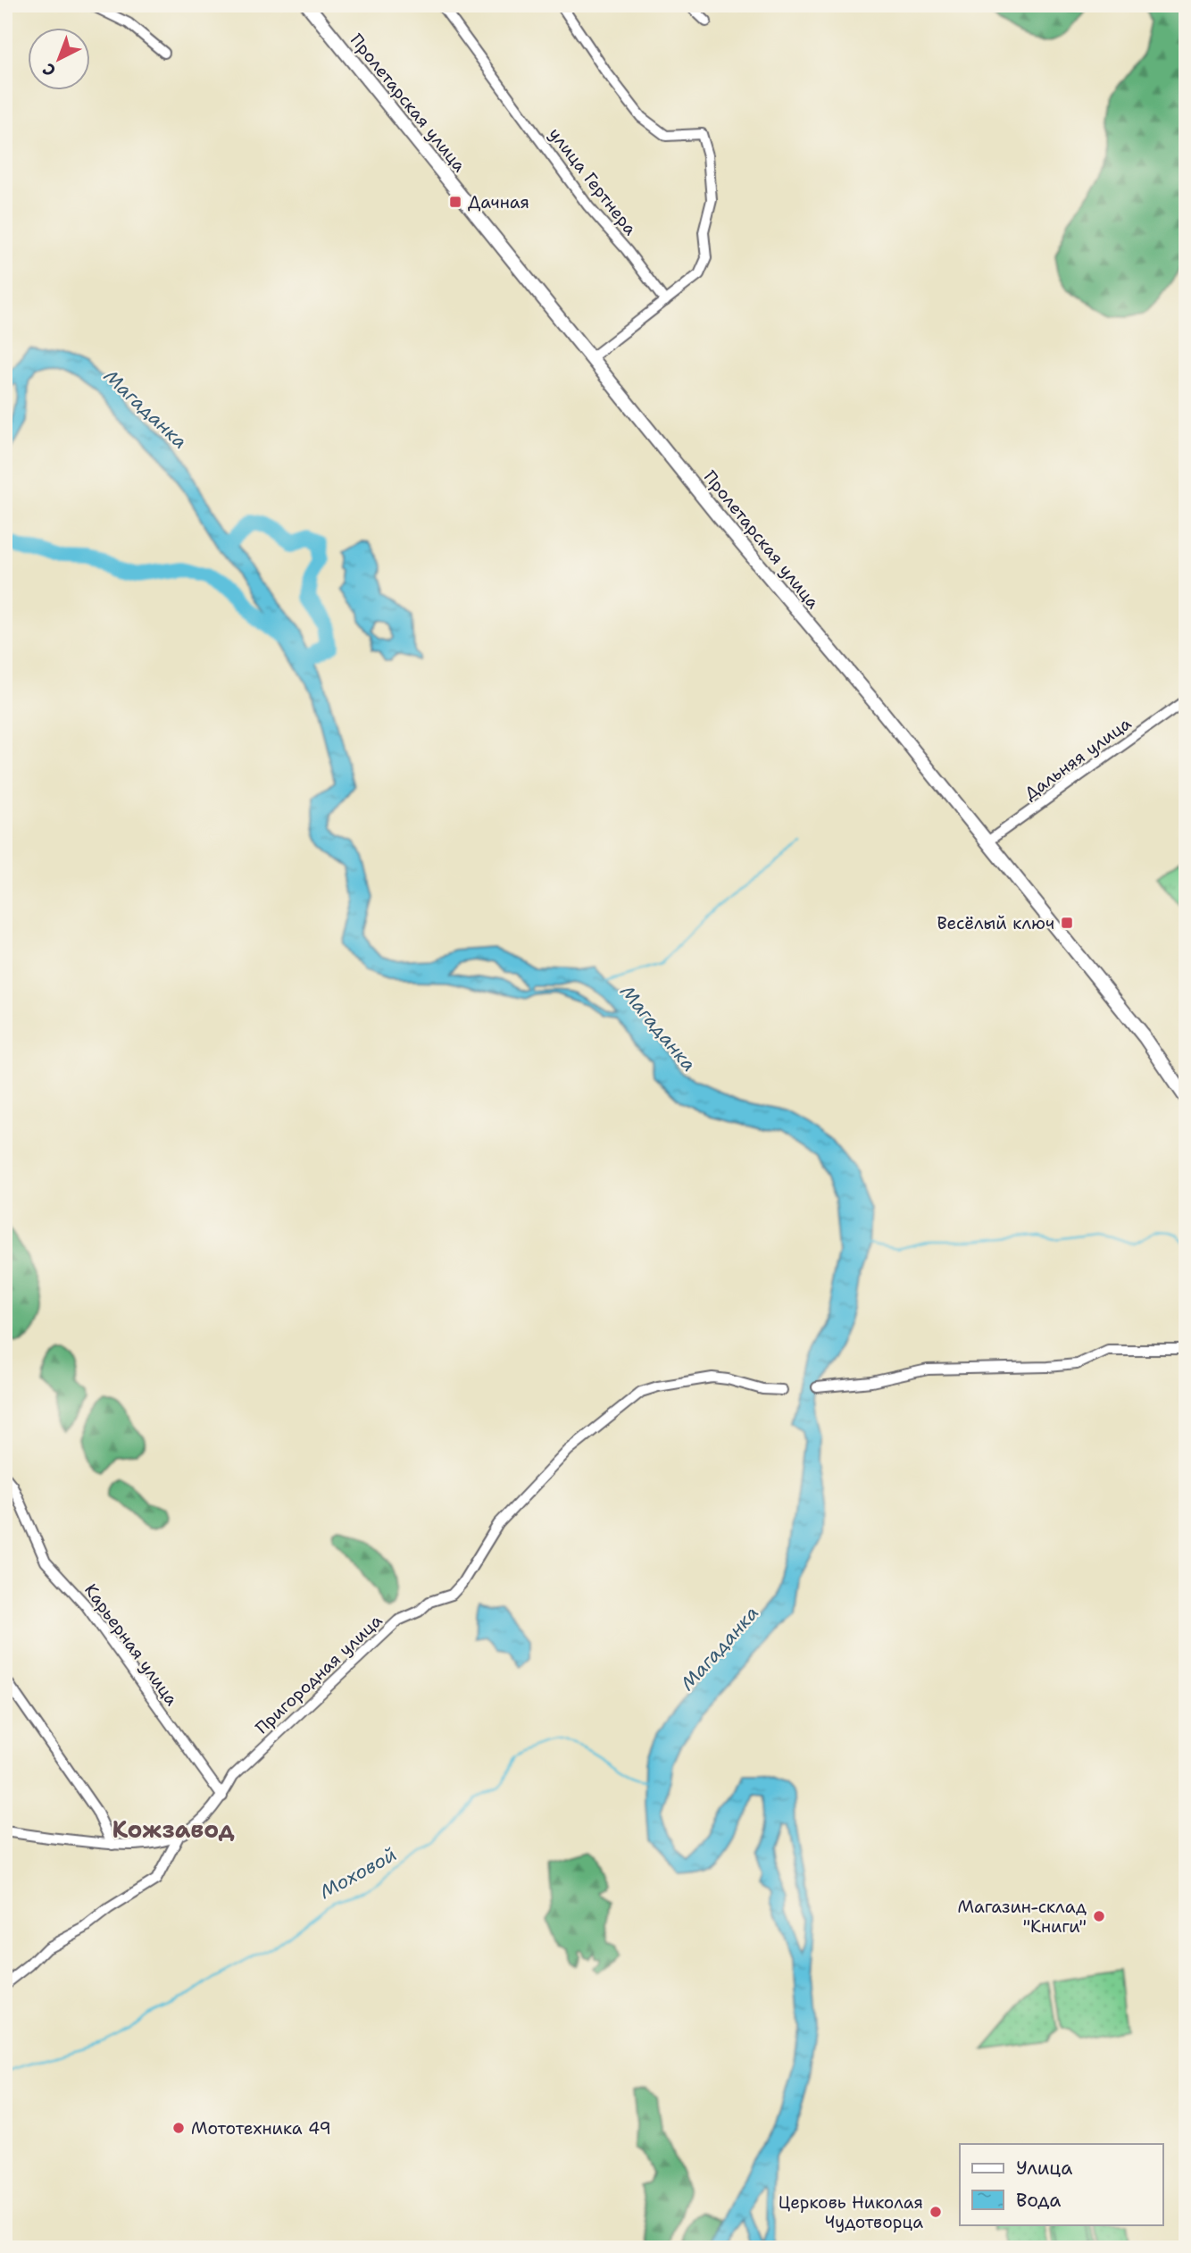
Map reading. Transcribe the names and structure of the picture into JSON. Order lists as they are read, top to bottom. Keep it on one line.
{"streets":{"main road":["Пролетарская улица"],"street":["улица Гертнера","Дальняя улица","Карьерная улица","Пригородная улица"]},"crossings":[["Пролетарская улица","Дальняя улица"],["Карьерная улица","Пригородная улица"]],"districts":["Кожзавод"],"water":["Магаданка","Моховой"],"places":{"transit":["Дачная","Весёлый ключ"],"other":["Магазин-склад \"Книги\"","Мототехника 49","Церковь Николая Чудотворца"]},"legend":["Улица","Вода"],"north":"bottom left"}
